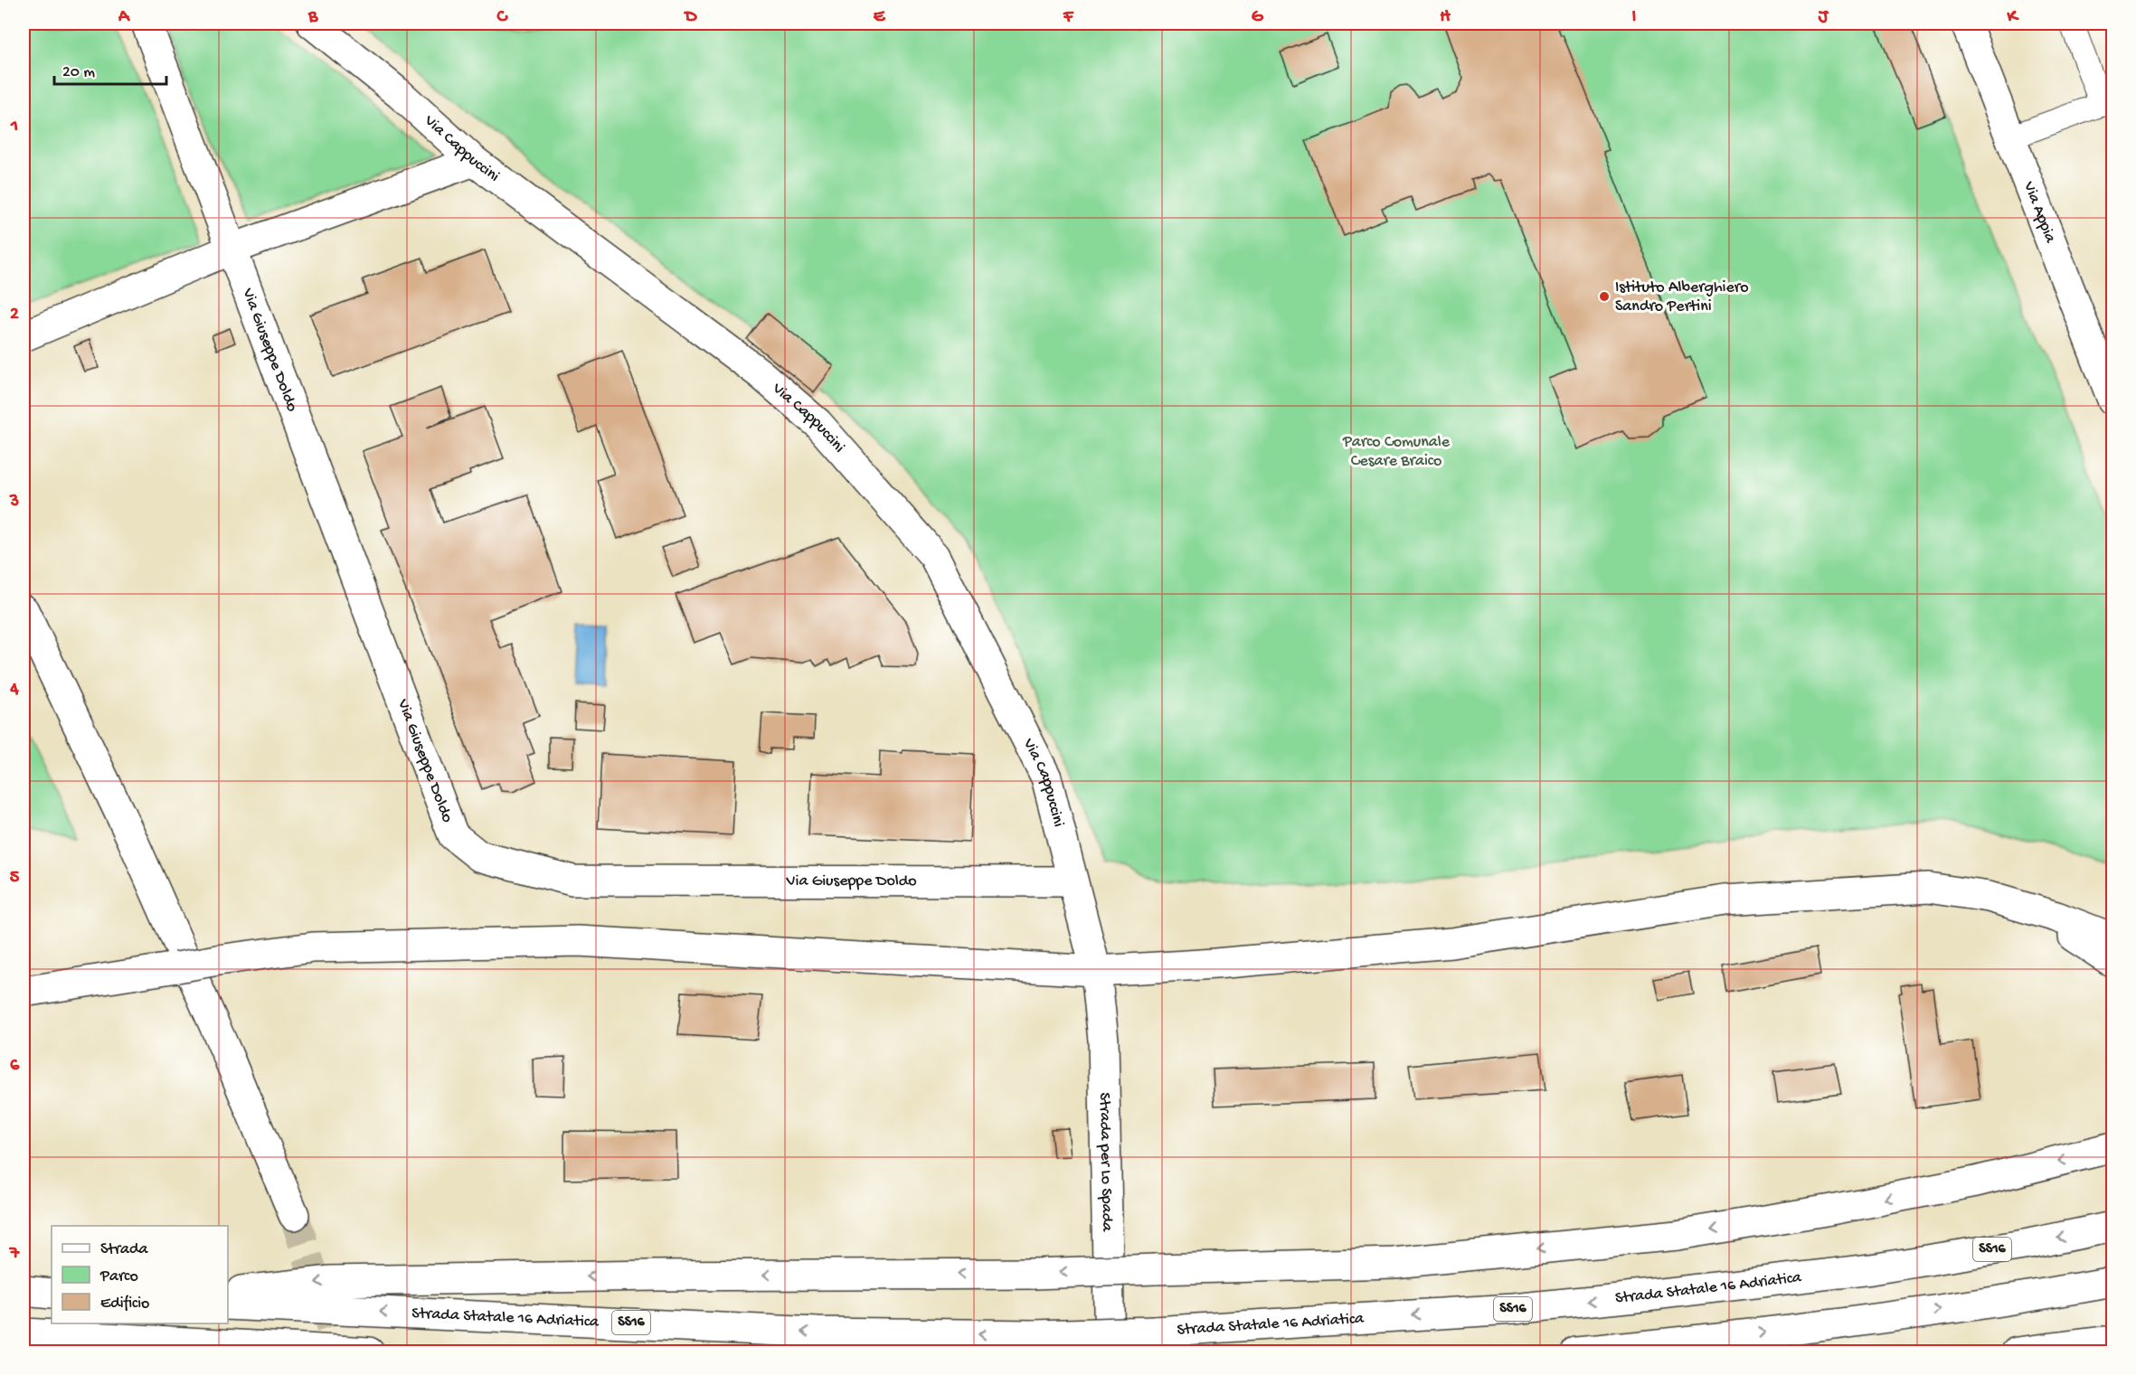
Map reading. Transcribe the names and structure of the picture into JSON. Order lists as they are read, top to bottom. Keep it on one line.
{"streets":{"main road":["Via Cappuccini","Via Appia","Via Giuseppe Doldo","Strada per Lo Spada","SS16","Strada Statale 16 Adriatica"]},"crossings":[["Via Cappuccini","Via Giuseppe Doldo"],["Via Cappuccini","Strada per Lo Spada"]],"parks":["Parco Comunale Cesare Braico"],"places":["Istituto Alberghiero Sandro Pertini"],"legend":["Strada","Parco","Edificio"],"scale_bar":"20 m","grid":{"columns":["A","B","C","D","E","F","G","H","I","J","K"],"rows":["1","2","3","4","5","6","7"]}}
